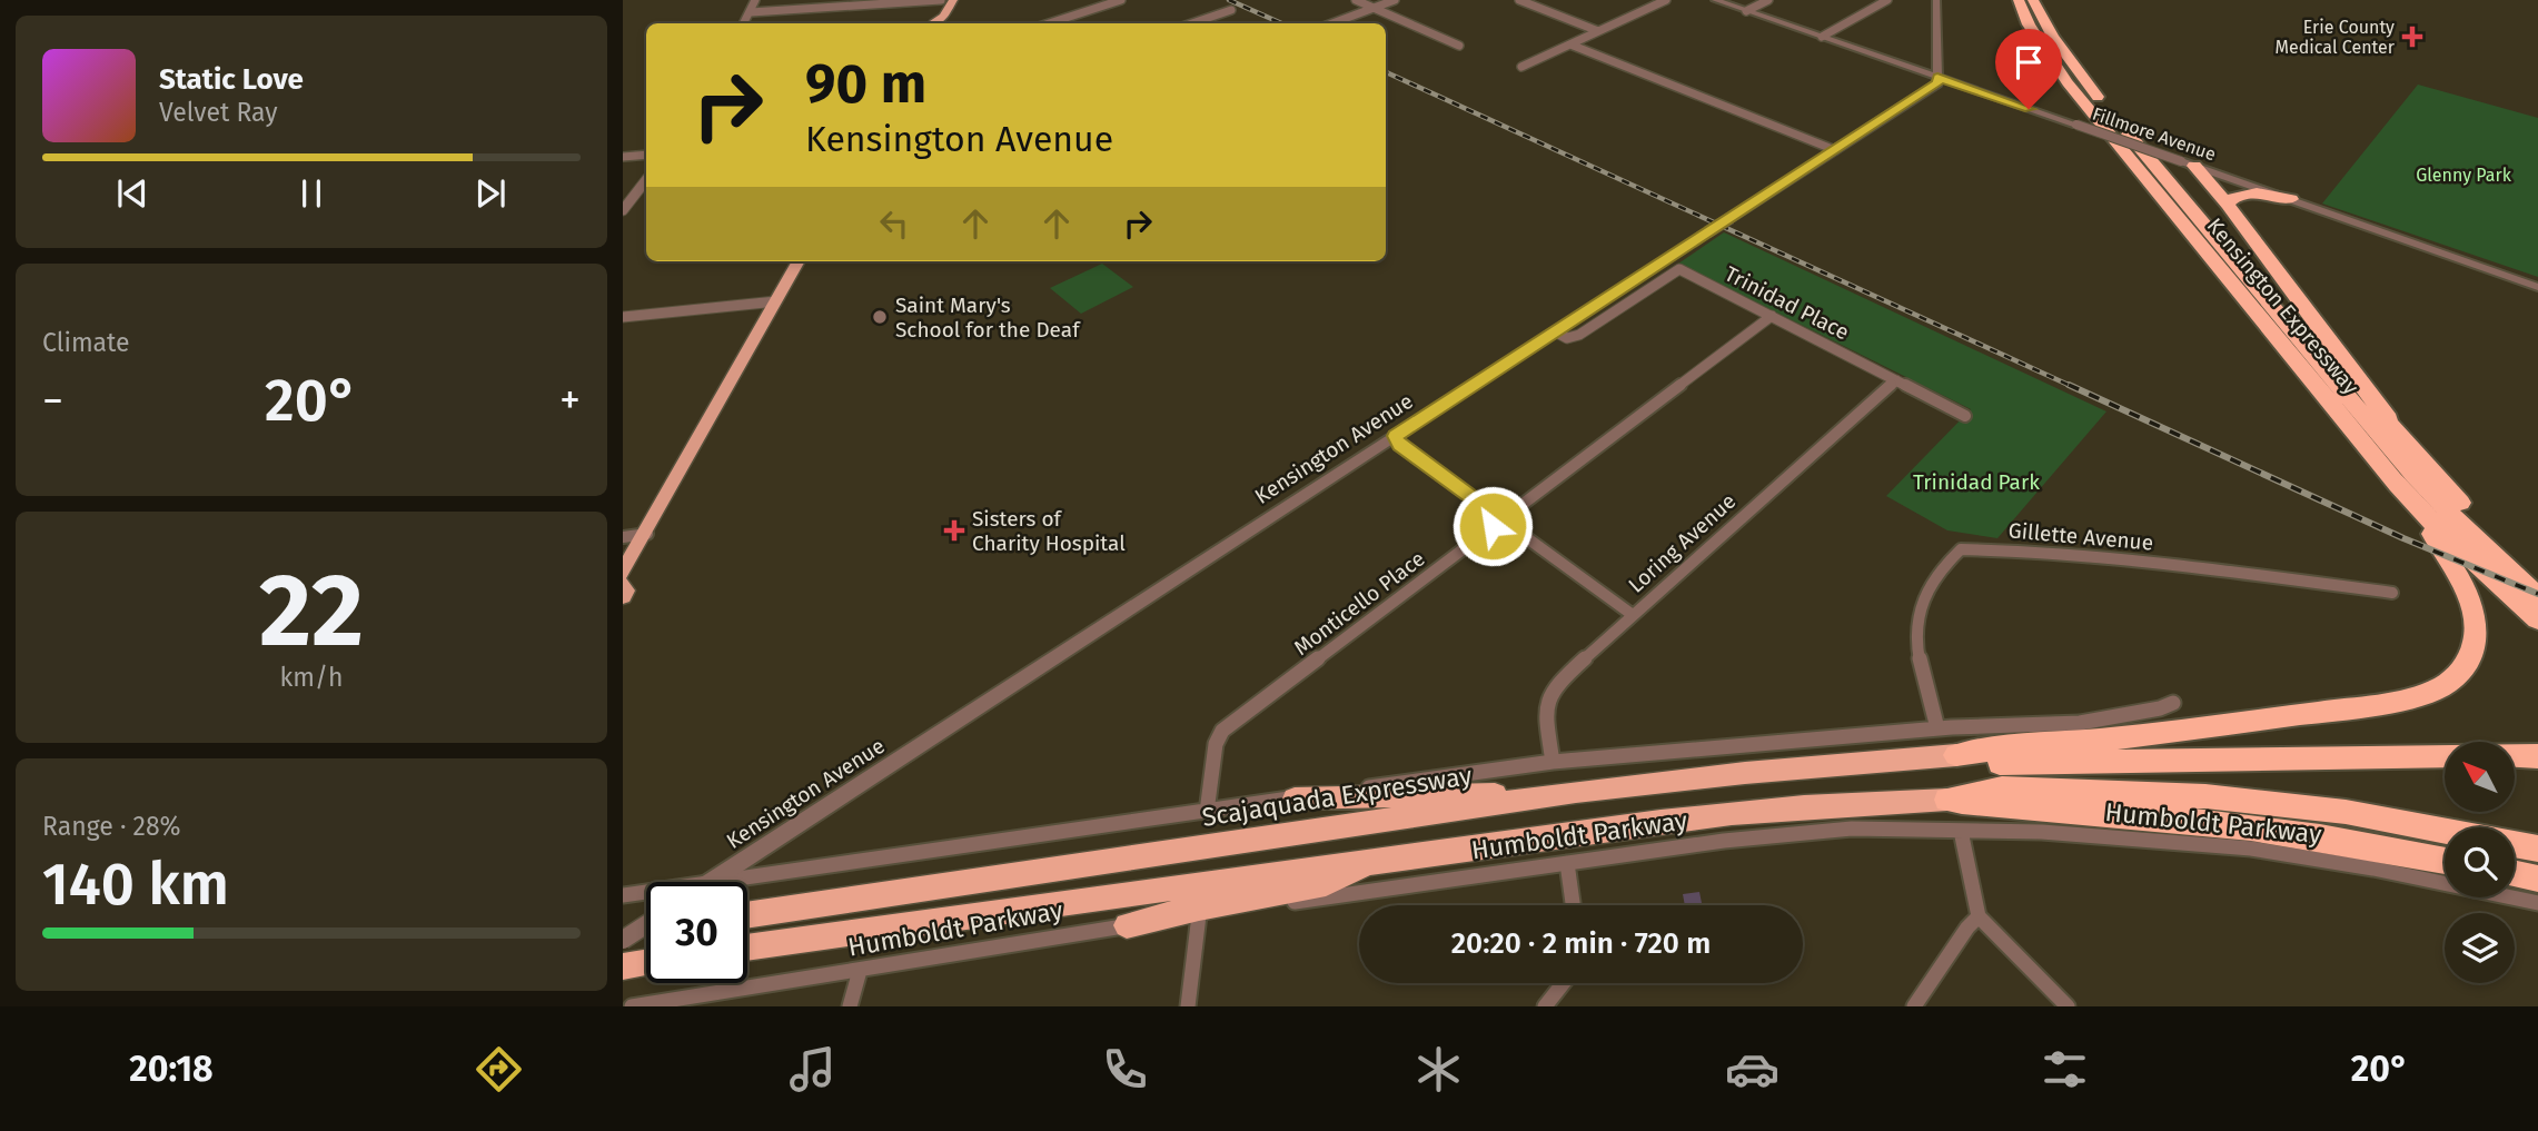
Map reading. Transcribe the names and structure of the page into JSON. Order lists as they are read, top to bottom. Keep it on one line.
{"streets":{"highway":["Kensington Expressway","Scajaquada Expressway"],"street":["Fillmore Avenue","Trinidad Place","Kensington Avenue","Gillette Avenue","Loring Avenue","Monticello Place","Humboldt Parkway"]},"crossings":[["Fillmore Avenue","Kensington Avenue"],["Trinidad Place","Kensington Avenue"],["Trinidad Place","Loring Avenue"],["Trinidad Place","Monticello Place"]],"parks":["Glenny Park","Trinidad Park"],"places":{"health":["Erie County Medical Center","Sisters of Charity Hospital"],"other":["Saint Mary's School for the Deaf"]},"north":"top left","page":{"turn":["90 m","Kensington Avenue"],"song":["Static Love","Velvet Ray"],"tile":["Climate",["22","km/h"],["Range · 28%","140 km"]],"heat":["−","20°","+"],"limit":"30","trip":"20:20 · 2 min · 720 m","tabs":["20:18","20°"]}}
